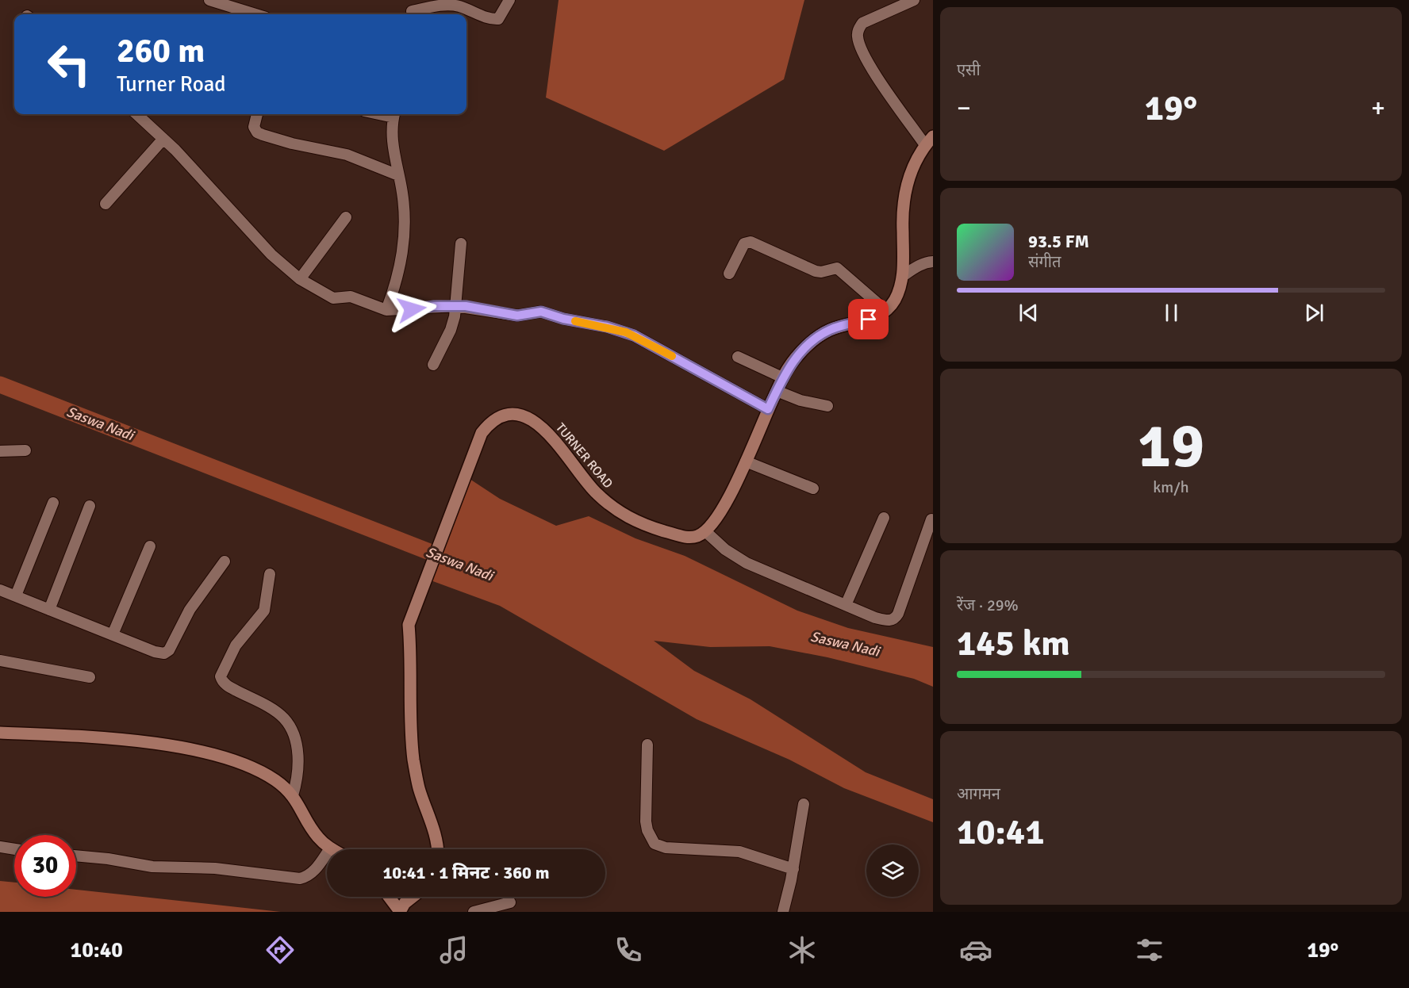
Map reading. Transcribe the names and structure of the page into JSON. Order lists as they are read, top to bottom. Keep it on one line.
{"streets":{"main road":["TURNER ROAD"]},"water":["Saswa Nadi"],"page":{"tile":["एसी",["19","km/h"],["रेंज · 29%","145 km"],["आगमन","10:41"]],"turn":["260 m","Turner Road"],"heat":["−","19°","+"],"song":["93.5 FM","संगीत"],"limit":"30","trip":"10:41 · 1 मिनट · 360 m","tabs":["10:40","19°"]}}
